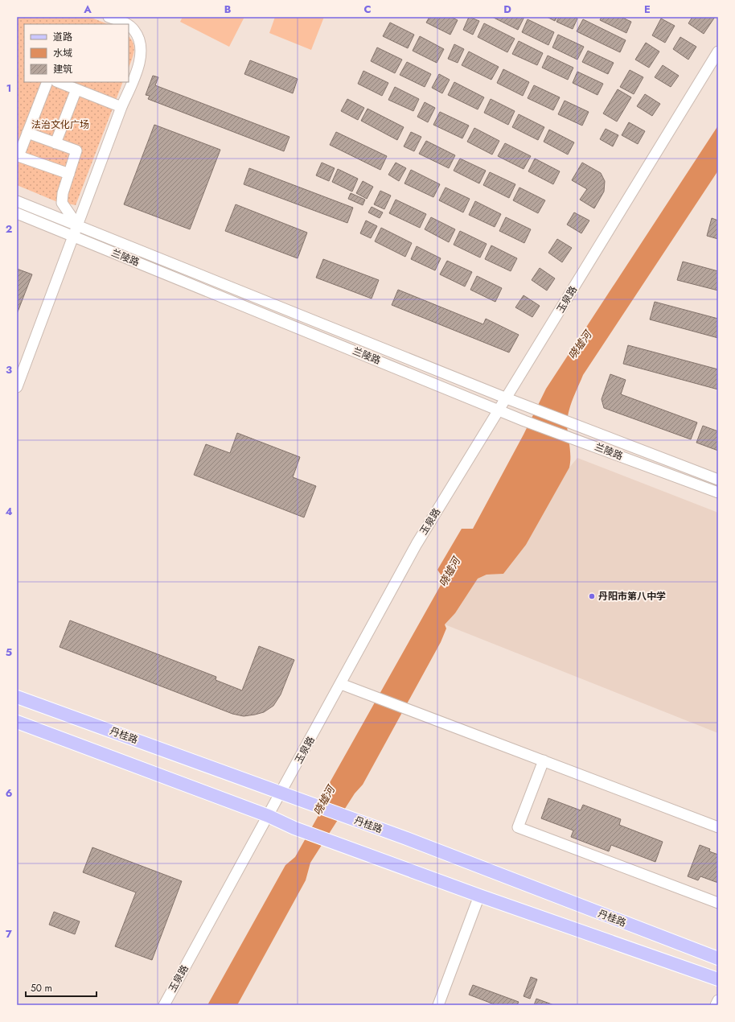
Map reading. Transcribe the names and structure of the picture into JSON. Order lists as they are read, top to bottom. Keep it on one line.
{"streets":{"main road":["丹桂路"],"street":["兰陵路","玉泉路"]},"crossings":[["兰陵路","玉泉路"],["玉泉路","丹桂路"]],"water":["哓墟河"],"parks":["法治文化广场"],"places":["丹阳市第八中学"],"legend":["道路","水域","建筑"],"scale_bar":"50 m","grid":{"columns":["A","B","C","D","E"],"rows":["1","2","3","4","5","6","7"]}}
